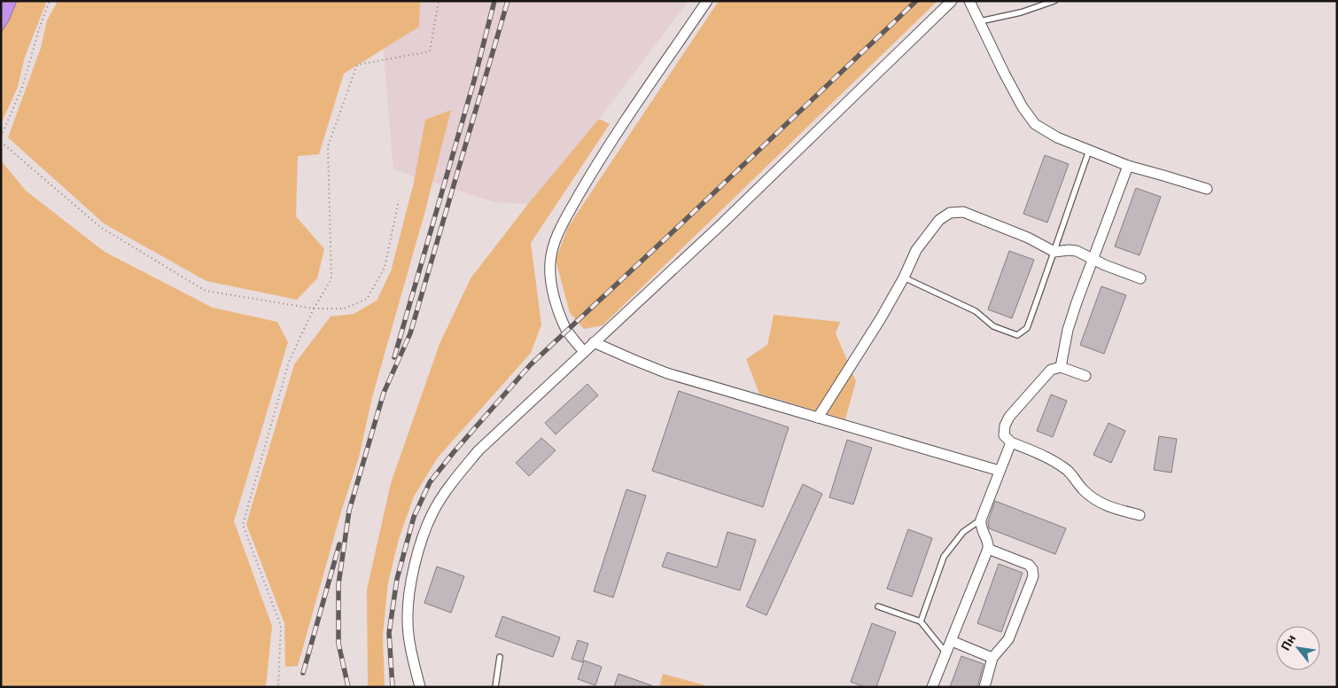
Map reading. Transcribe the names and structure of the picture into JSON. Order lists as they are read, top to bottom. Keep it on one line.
{"north":"top left"}
